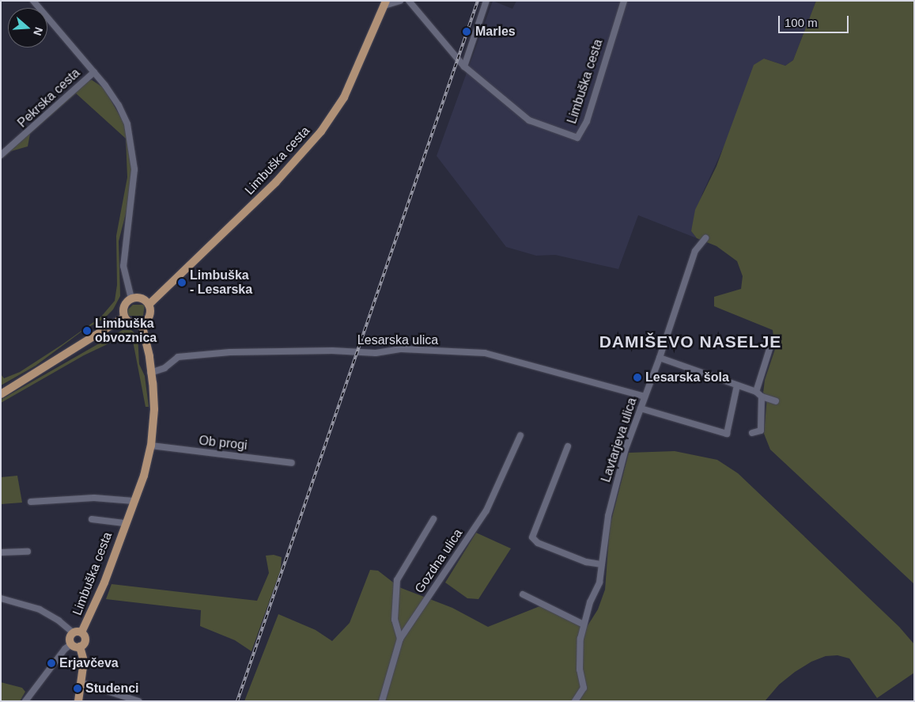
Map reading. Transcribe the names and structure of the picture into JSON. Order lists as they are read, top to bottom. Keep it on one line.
{"streets":{"main road":["Limbuška cesta"],"street":["Pekrska cesta","Lesarska ulica","Lavtarjeva ulica","Ob progi","Gozdna ulica"]},"crossings":[["Limbuška cesta","Lesarska ulica"],["Limbuška cesta","Ob progi"],["Lesarska ulica","Lavtarjeva ulica"]],"districts":["DAMIŠEVO NASELJE"],"places":["Marles","Limbuška - Lesarska","Limbuška obvoznica","Lesarska šola","Erjavčeva","Studenci"],"scale_bar":"100 m","north":"right"}
